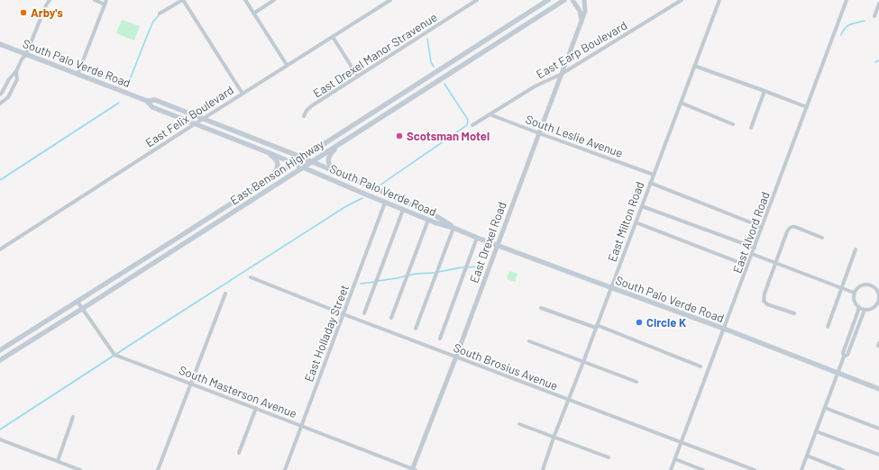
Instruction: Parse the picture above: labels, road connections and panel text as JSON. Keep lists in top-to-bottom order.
{
  "streets": {
    "main road": ["South Palo Verde Road", "East Benson Highway"],
    "street": [
      "East Earp Boulevard",
      "East Drexel Manor Stravenue",
      "East Felix Boulevard",
      "South Leslie Avenue",
      "East Milton Road",
      "East Alvord Road",
      "East Drexel Road",
      "East Holladay Street",
      "South Brosius Avenue",
      "South Masterson Avenue"
    ]
  },
  "crossings": [
    ["East Earp Boulevard", "South Leslie Avenue"],
    ["East Earp Boulevard", "East Drexel Road"],
    ["South Palo Verde Road", "East Felix Boulevard"],
    ["South Palo Verde Road", "East Benson Highway"],
    ["South Palo Verde Road", "East Milton Road"],
    ["South Palo Verde Road", "East Alvord Road"],
    ["South Palo Verde Road", "East Drexel Road"],
    ["South Palo Verde Road", "East Holladay Street"],
    ["South Leslie Avenue", "East Milton Road"],
    ["South Leslie Avenue", "East Drexel Road"],
    ["East Benson Highway", "South Masterson Avenue"],
    ["East Milton Road", "South Brosius Avenue"],
    ["East Alvord Road", "South Brosius Avenue"],
    ["East Drexel Road", "South Brosius Avenue"],
    ["East Drexel Road", "South Masterson Avenue"],
    ["East Holladay Street", "South Brosius Avenue"],
    ["East Holladay Street", "South Masterson Avenue"]
  ],
  "places": ["Arby's", "Scotsman Motel", "Circle K"]
}
